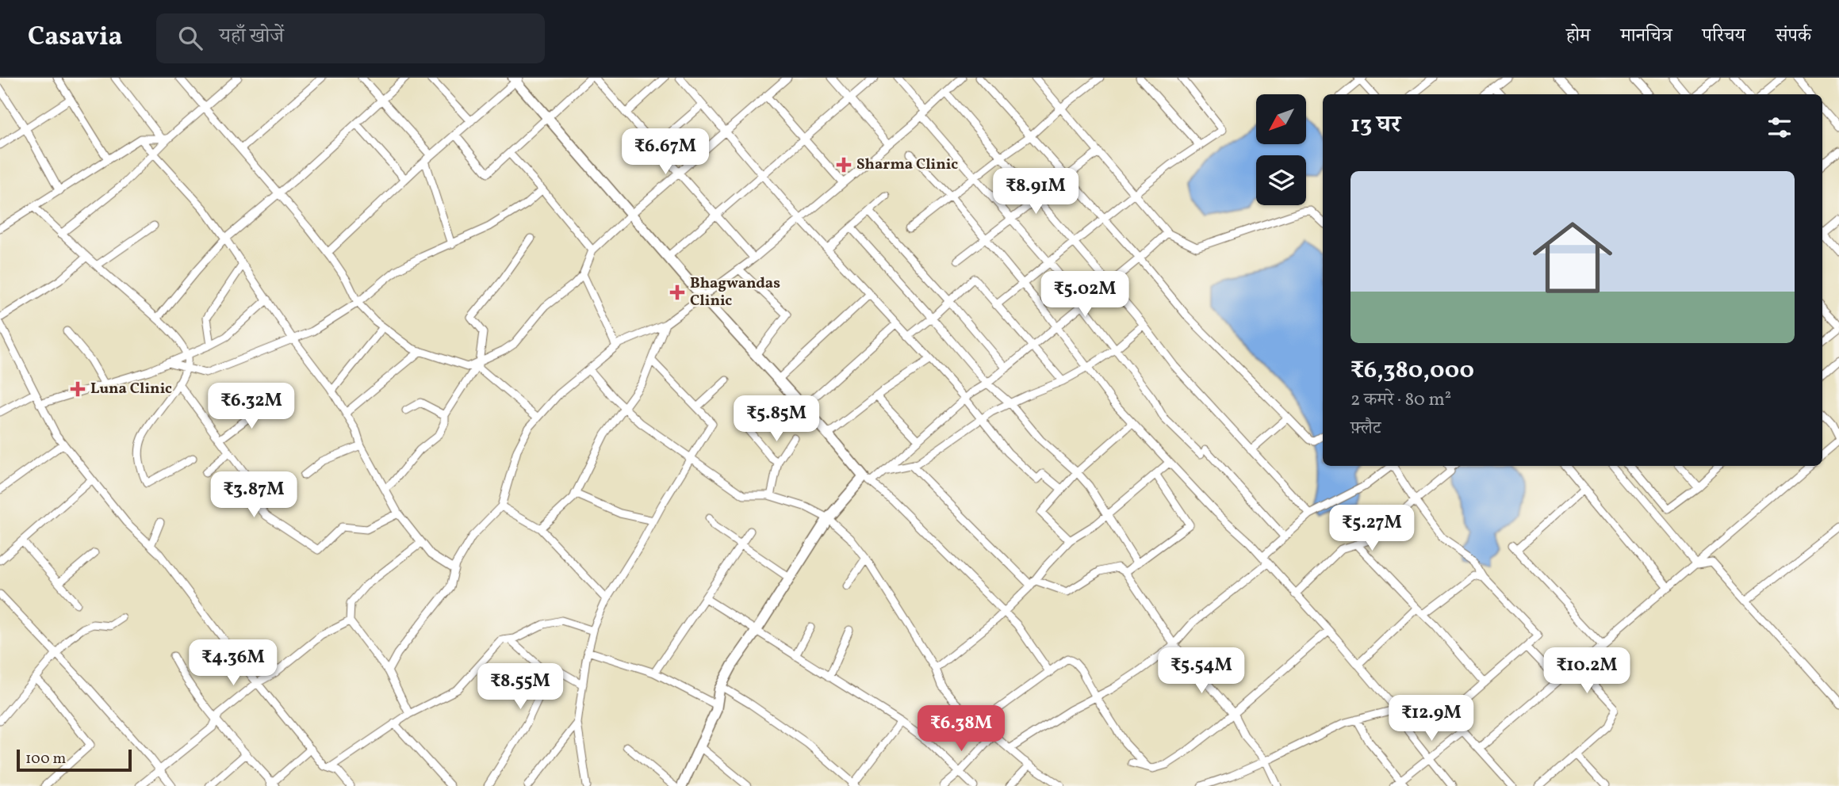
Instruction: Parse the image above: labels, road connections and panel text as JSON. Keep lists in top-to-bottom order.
{
  "places": {
    "health": ["Sharma Clinic", "Bhagwandas Clinic", "Luna Clinic"]
  },
  "scale_bar": "100 m",
  "north": "bottom left",
  "page": {
    "header": "Casavia",
    "search": "यहाँ खोजें",
    "nav": [
      "होम",
      "मानचित्र",
      "परिचय",
      "संपर्क"
    ],
    "heading": "13 घर",
    "price": [
      "₹6.67M",
      "₹8.91M",
      "₹5.02M",
      "₹6.32M",
      "₹5.85M",
      "₹3.87M",
      "₹5.27M",
      "₹4.36M",
      "₹5.54M",
      "₹10.2M",
      "₹8.55M",
      "₹12.9M",
      "₹6.38M"
    ],
    "list": [
      {
        "name": "₹6,380,000",
        "note": "2 कमरे · 80 m² · फ़्लैट"
      }
    ],
    "scale": "100 m"
  }
}
